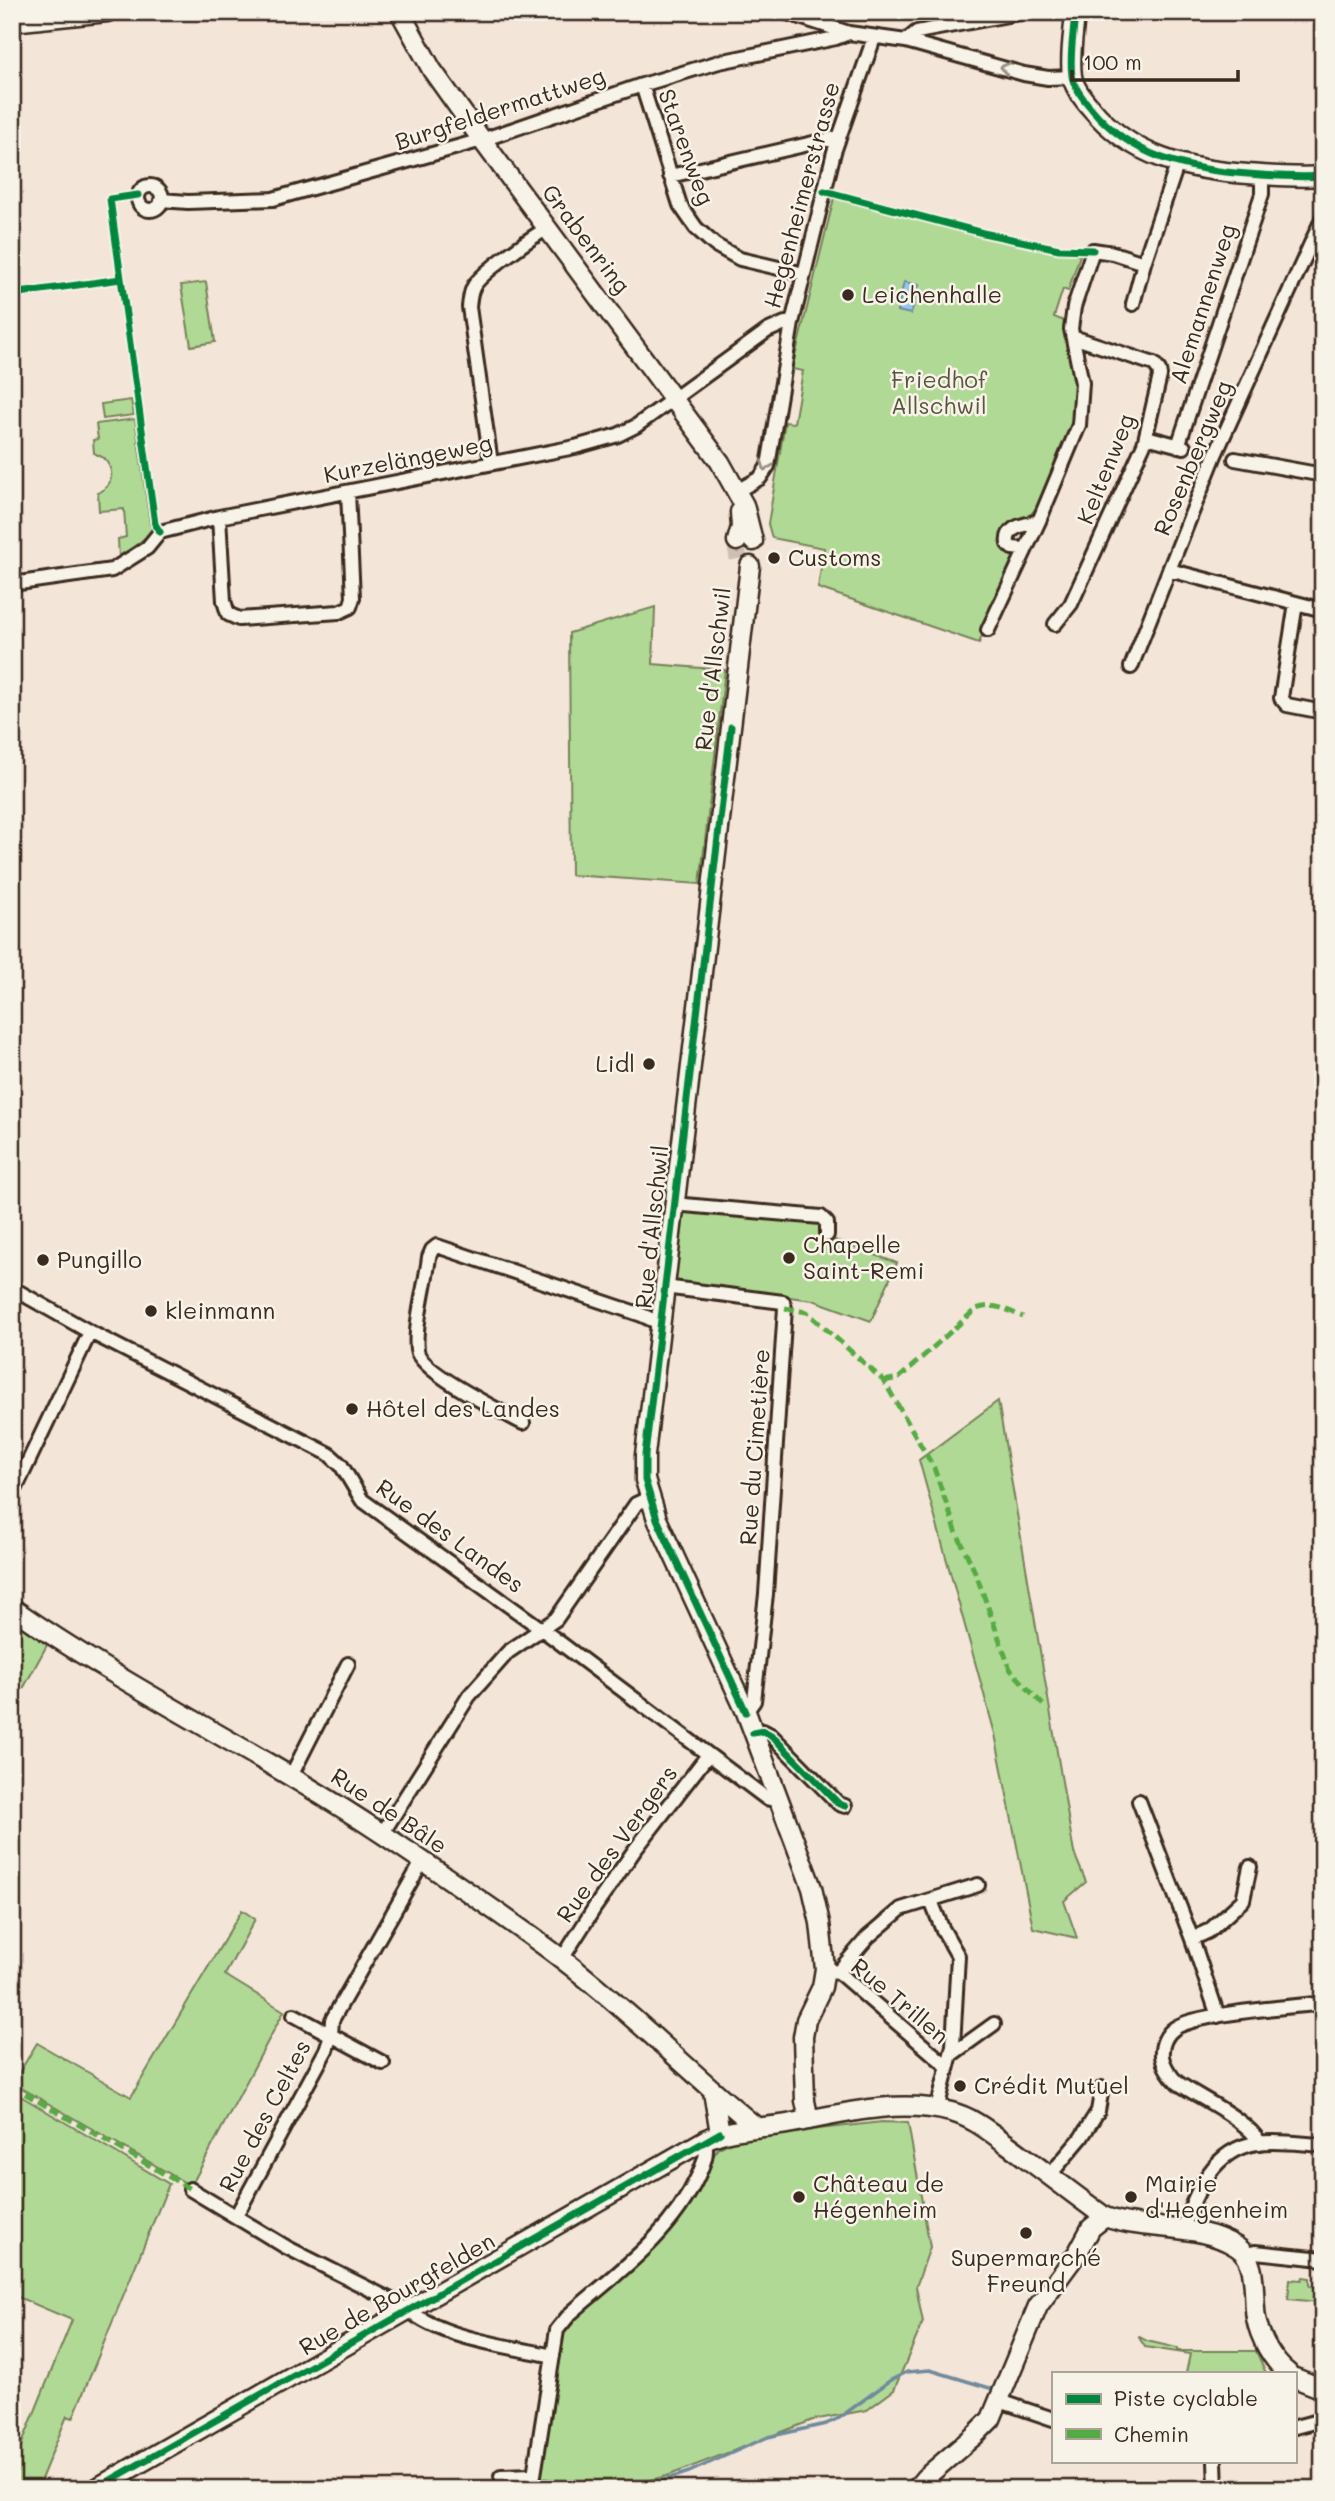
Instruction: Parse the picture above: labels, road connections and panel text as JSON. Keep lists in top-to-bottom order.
{
  "streets": {
    "main road": [
      "Grabenring",
      "Rue d'Allschwil",
      "Rue de Bâle",
      "Rue de Bourgfelden"
    ],
    "street": [
      "Burgfeldermattweg",
      "Starenweg",
      "Hegenheimerstrasse",
      "Alemannenweg",
      "Rosenbergweg",
      "Kurzelängeweg",
      "Keltenweg",
      "Rue du Cimetière",
      "Rue des Landes",
      "Rue des Vergers",
      "Rue Trillen",
      "Rue des Celtes"
    ]
  },
  "crossings": [
    ["Burgfeldermattweg", "Starenweg"],
    ["Burgfeldermattweg", "Grabenring"],
    ["Starenweg", "Hegenheimerstrasse"],
    ["Hegenheimerstrasse", "Grabenring"],
    ["Hegenheimerstrasse", "Kurzelängeweg"],
    ["Grabenring", "Kurzelängeweg"],
    ["Rue d'Allschwil", "Rue du Cimetière"],
    ["Rue d'Allschwil", "Rue des Landes"],
    ["Rue d'Allschwil", "Rue Trillen"],
    ["Rue d'Allschwil", "Rue de Bourgfelden"],
    ["Rue des Landes", "Rue des Vergers"],
    ["Rue de Bâle", "Rue des Vergers"],
    ["Rue de Bâle", "Rue des Celtes"],
    ["Rue de Bâle", "Rue de Bourgfelden"]
  ],
  "one_way": ["Hegenheimerstrasse"],
  "parks": ["Friedhof Allschwil"],
  "places": [
    "Leichenhalle",
    "Customs",
    "Lidl",
    "Chapelle Saint-Remi",
    "Pungillo",
    "kleinmann",
    "Hôtel des Landes",
    "Crédit Mutuel",
    "Château de Hégenheim",
    "Mairie d'Hegenheim",
    "Supermarché Freund"
  ],
  "legend": ["Piste cyclable", "Chemin"],
  "scale_bar": "100 m"
}
